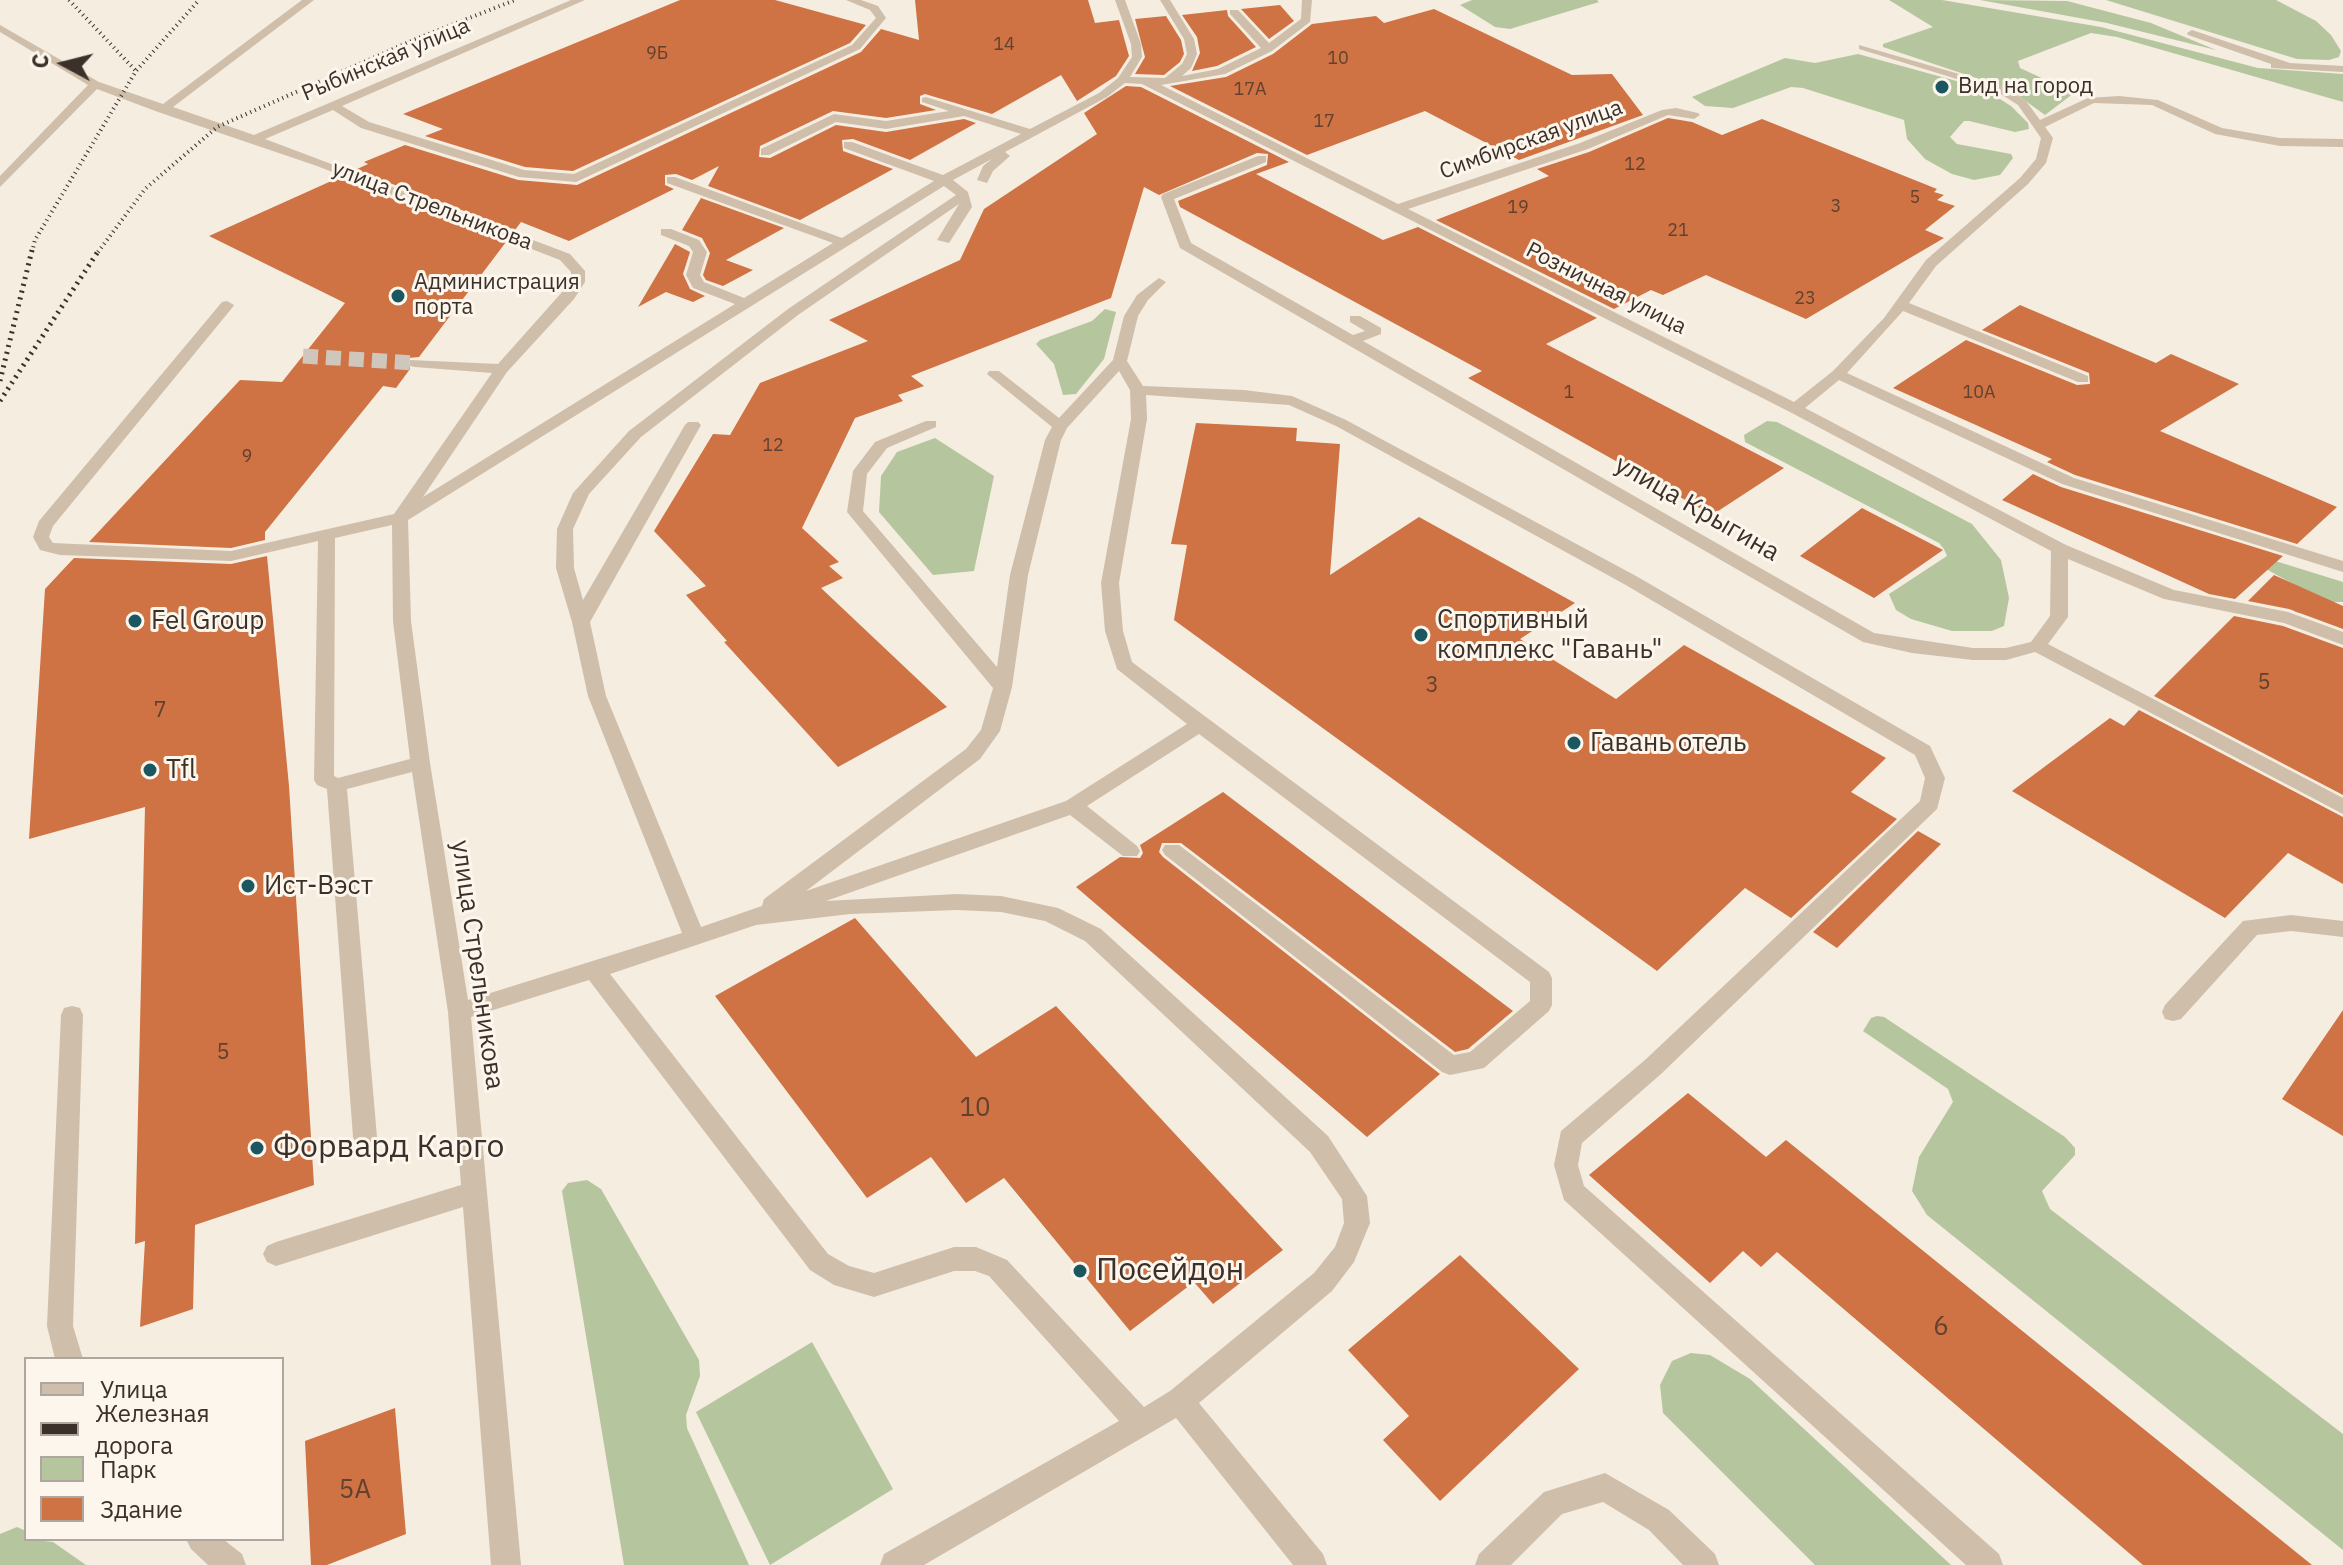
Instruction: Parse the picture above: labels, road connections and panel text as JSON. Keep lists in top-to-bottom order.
{
  "streets": {
    "street": [
      "Рыбинская улица",
      "Симбирская улица",
      "улица Стрельникова",
      "Розничная улица",
      "улица Крыгина"
    ]
  },
  "crossings": [
    ["Рыбинская улица", "улица Стрельникова"],
    ["Симбирская улица", "Розничная улица"]
  ],
  "places": [
    "Вид на город",
    "Администрация порта",
    "Fel Group",
    "Спортивный комплекс \"Гавань\"",
    "Гавань отель",
    "Tfl",
    "Ист-Вэст",
    "Форвард Карго",
    "Посейдон"
  ],
  "house_numbers": [
    "14",
    "9Б",
    "10",
    "17А",
    "17",
    "12",
    "5",
    "3",
    "19",
    "21",
    "23",
    "1",
    "10А",
    "12",
    "9",
    "5",
    "3",
    "7",
    "5",
    "10",
    "6",
    "5А"
  ],
  "legend": [
    "Улица",
    "Железная дорога",
    "Парк",
    "Здание"
  ],
  "north": "left"
}
